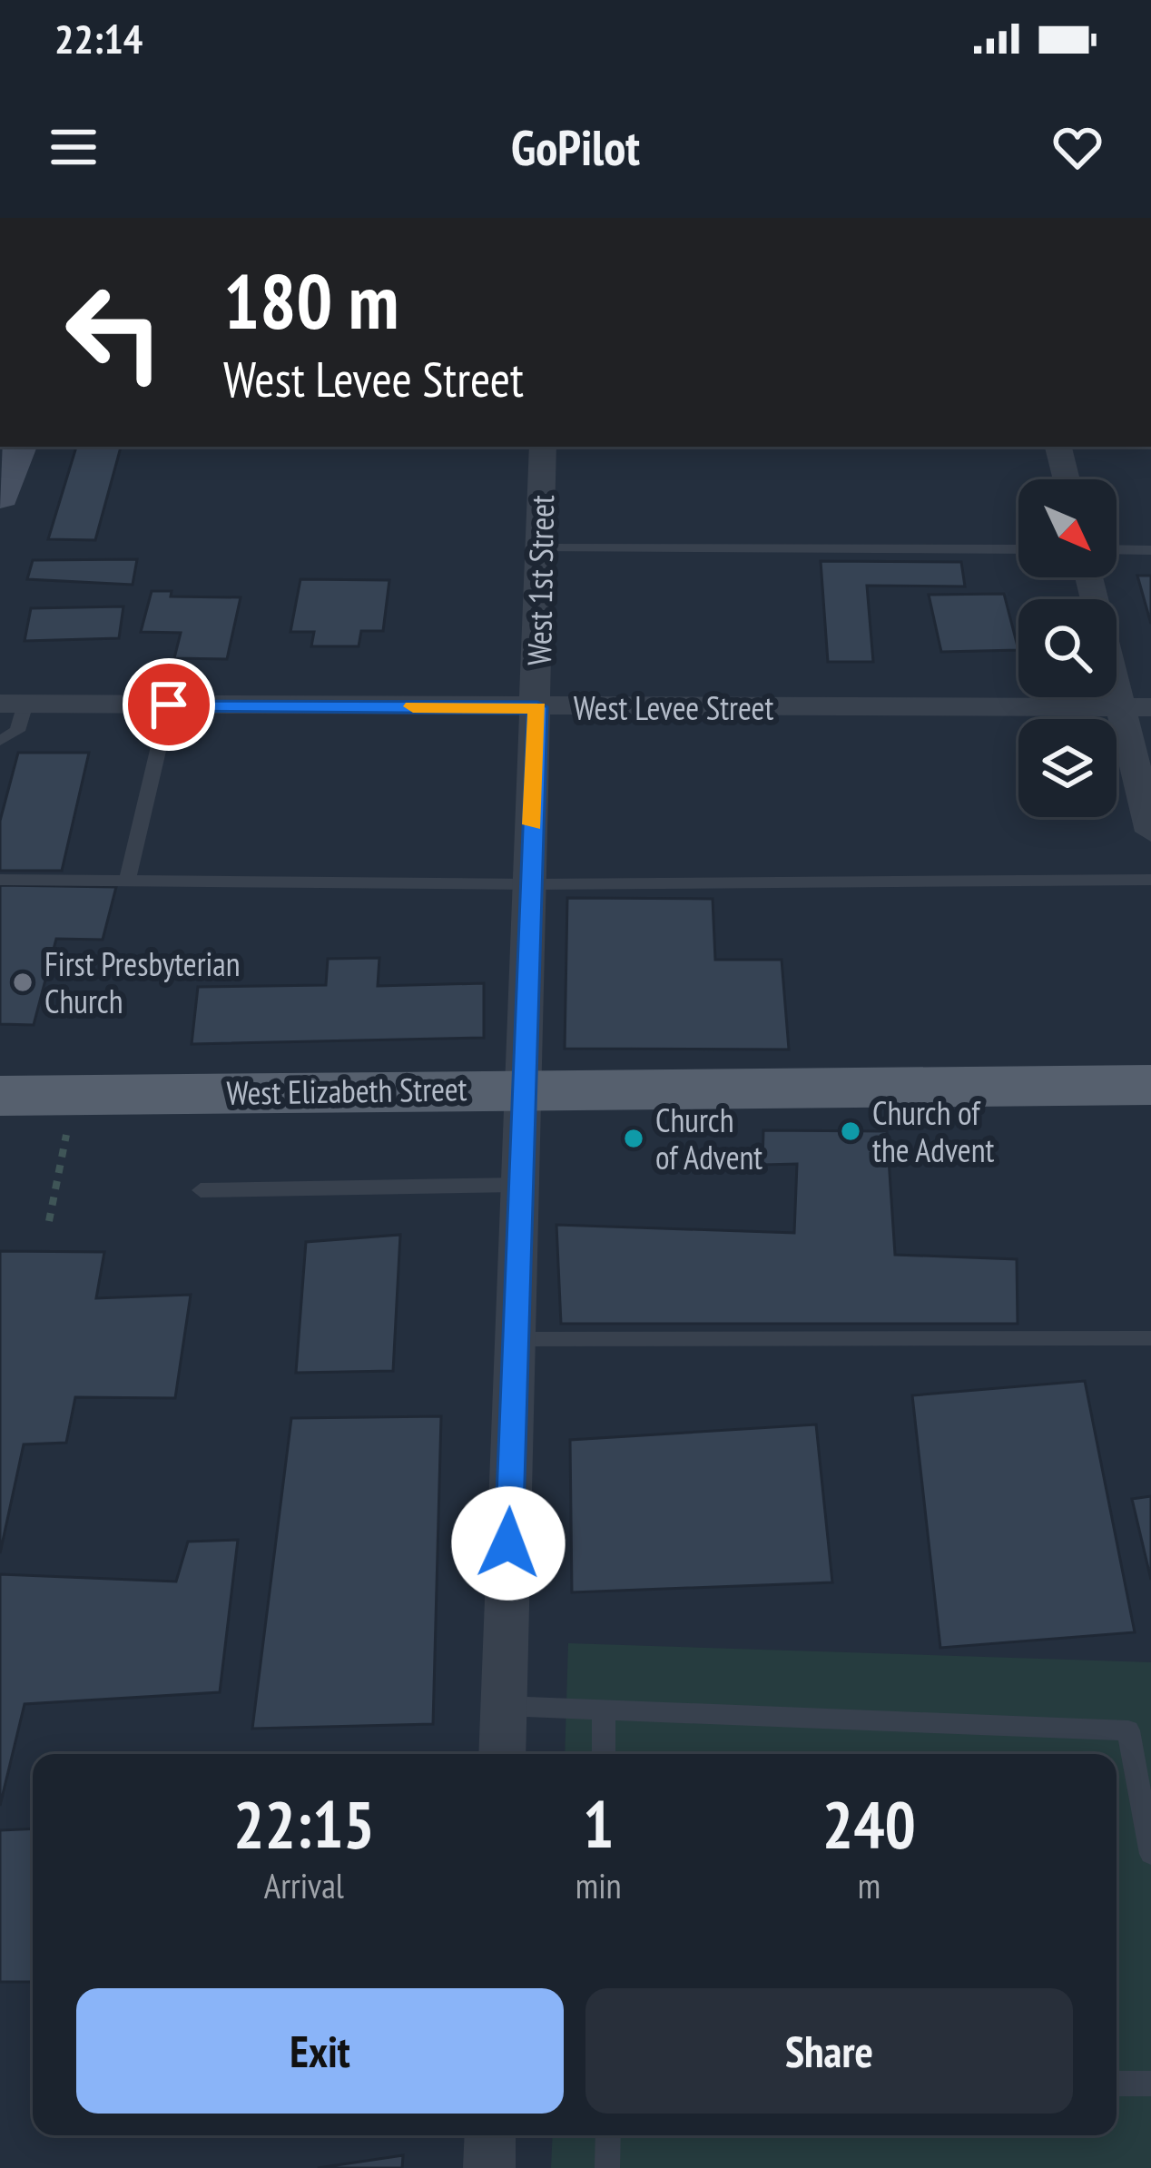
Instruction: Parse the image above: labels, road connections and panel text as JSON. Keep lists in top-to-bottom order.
{
  "streets": {
    "main road": ["West Elizabeth Street"],
    "street": ["West 1st Street", "West Levee Street"]
  },
  "crossings": [
    ["West 1st Street", "West Levee Street"],
    ["West 1st Street", "West Elizabeth Street"]
  ],
  "places": ["First Presbyterian Church", "Church of the Advent", "Church of Advent"],
  "north": "bottom right",
  "page": {
    "status": "22:14",
    "header": "GoPilot",
    "turn": ["180 m", "West Levee Street"],
    "eta": [
      "22:15",
      "Arrival",
      "1",
      "min",
      "240",
      "m"
    ],
    "buttons": ["Exit", "Share"]
  }
}
